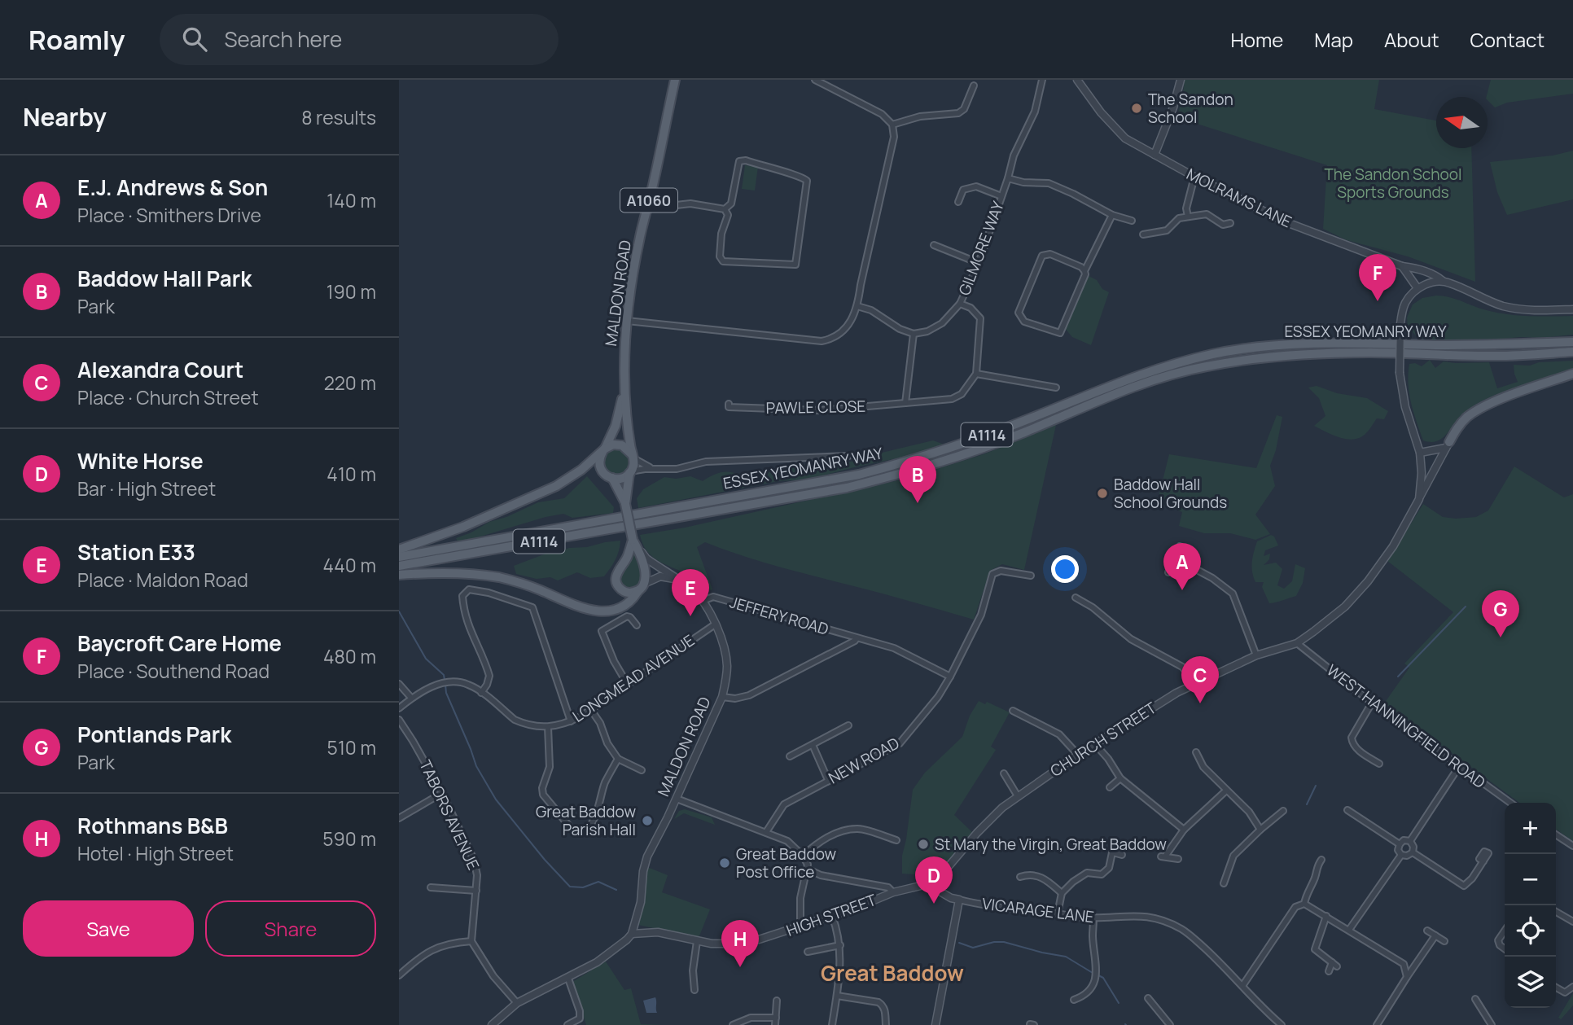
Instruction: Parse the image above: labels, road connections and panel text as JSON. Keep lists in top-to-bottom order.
{
  "streets": {
    "main road": [
      "A1060",
      "MALDON ROAD",
      "ESSEX YEOMANRY WAY",
      "A1114"
    ],
    "street": [
      "MOLRAMS LANE",
      "GILMORE WAY",
      "PAWLE CLOSE",
      "JEFFERY ROAD",
      "LONGMEAD AVENUE",
      "WEST HANNINGFIELD ROAD",
      "CHURCH STREET",
      "NEW ROAD",
      "TABORS AVENUE",
      "VICARAGE LANE",
      "HIGH STREET"
    ]
  },
  "crossings": [
    ["A1060", "MALDON ROAD"],
    ["MALDON ROAD", "JEFFERY ROAD"],
    ["MALDON ROAD", "LONGMEAD AVENUE"],
    ["MALDON ROAD", "HIGH STREET"],
    ["JEFFERY ROAD", "NEW ROAD"],
    ["WEST HANNINGFIELD ROAD", "CHURCH STREET"],
    ["CHURCH STREET", "HIGH STREET"]
  ],
  "districts": ["Great Baddow"],
  "parks": ["The Sandon School Sports Grounds"],
  "places": [
    "The Sandon School",
    "Baddow Hall School Grounds",
    "Great Baddow Parish Hall",
    "St Mary the Virgin, Great Baddow",
    "Great Baddow Post Office"
  ],
  "north": "left",
  "page": {
    "header": "Roamly",
    "search": "Search here",
    "nav": [
      "Home",
      "Map",
      "About",
      "Contact"
    ],
    "heading": ["Nearby", "8 results"],
    "list": [
      {
        "mark": "A",
        "name": "E.J. Andrews & Son",
        "note": "Place · Smithers Drive",
        "value": "140 m"
      },
      {
        "mark": "B",
        "name": "Baddow Hall Park",
        "note": "Park",
        "value": "190 m"
      },
      {
        "mark": "C",
        "name": "Alexandra Court",
        "note": "Place · Church Street",
        "value": "220 m"
      },
      {
        "mark": "D",
        "name": "White Horse",
        "note": "Bar · High Street",
        "value": "410 m"
      },
      {
        "mark": "E",
        "name": "Station E33",
        "note": "Place · Maldon Road",
        "value": "440 m"
      },
      {
        "mark": "F",
        "name": "Baycroft Care Home",
        "note": "Place · Southend Road",
        "value": "480 m"
      },
      {
        "mark": "G",
        "name": "Pontlands Park",
        "note": "Park",
        "value": "510 m"
      },
      {
        "mark": "H",
        "name": "Rothmans B&B",
        "note": "Hotel · High Street",
        "value": "590 m"
      }
    ],
    "pins": [
      "F",
      "B",
      "A",
      "E",
      "G",
      "C",
      "D",
      "H"
    ],
    "map_buttons": ["+", "−"],
    "buttons": ["Save", "Share"]
  }
}
